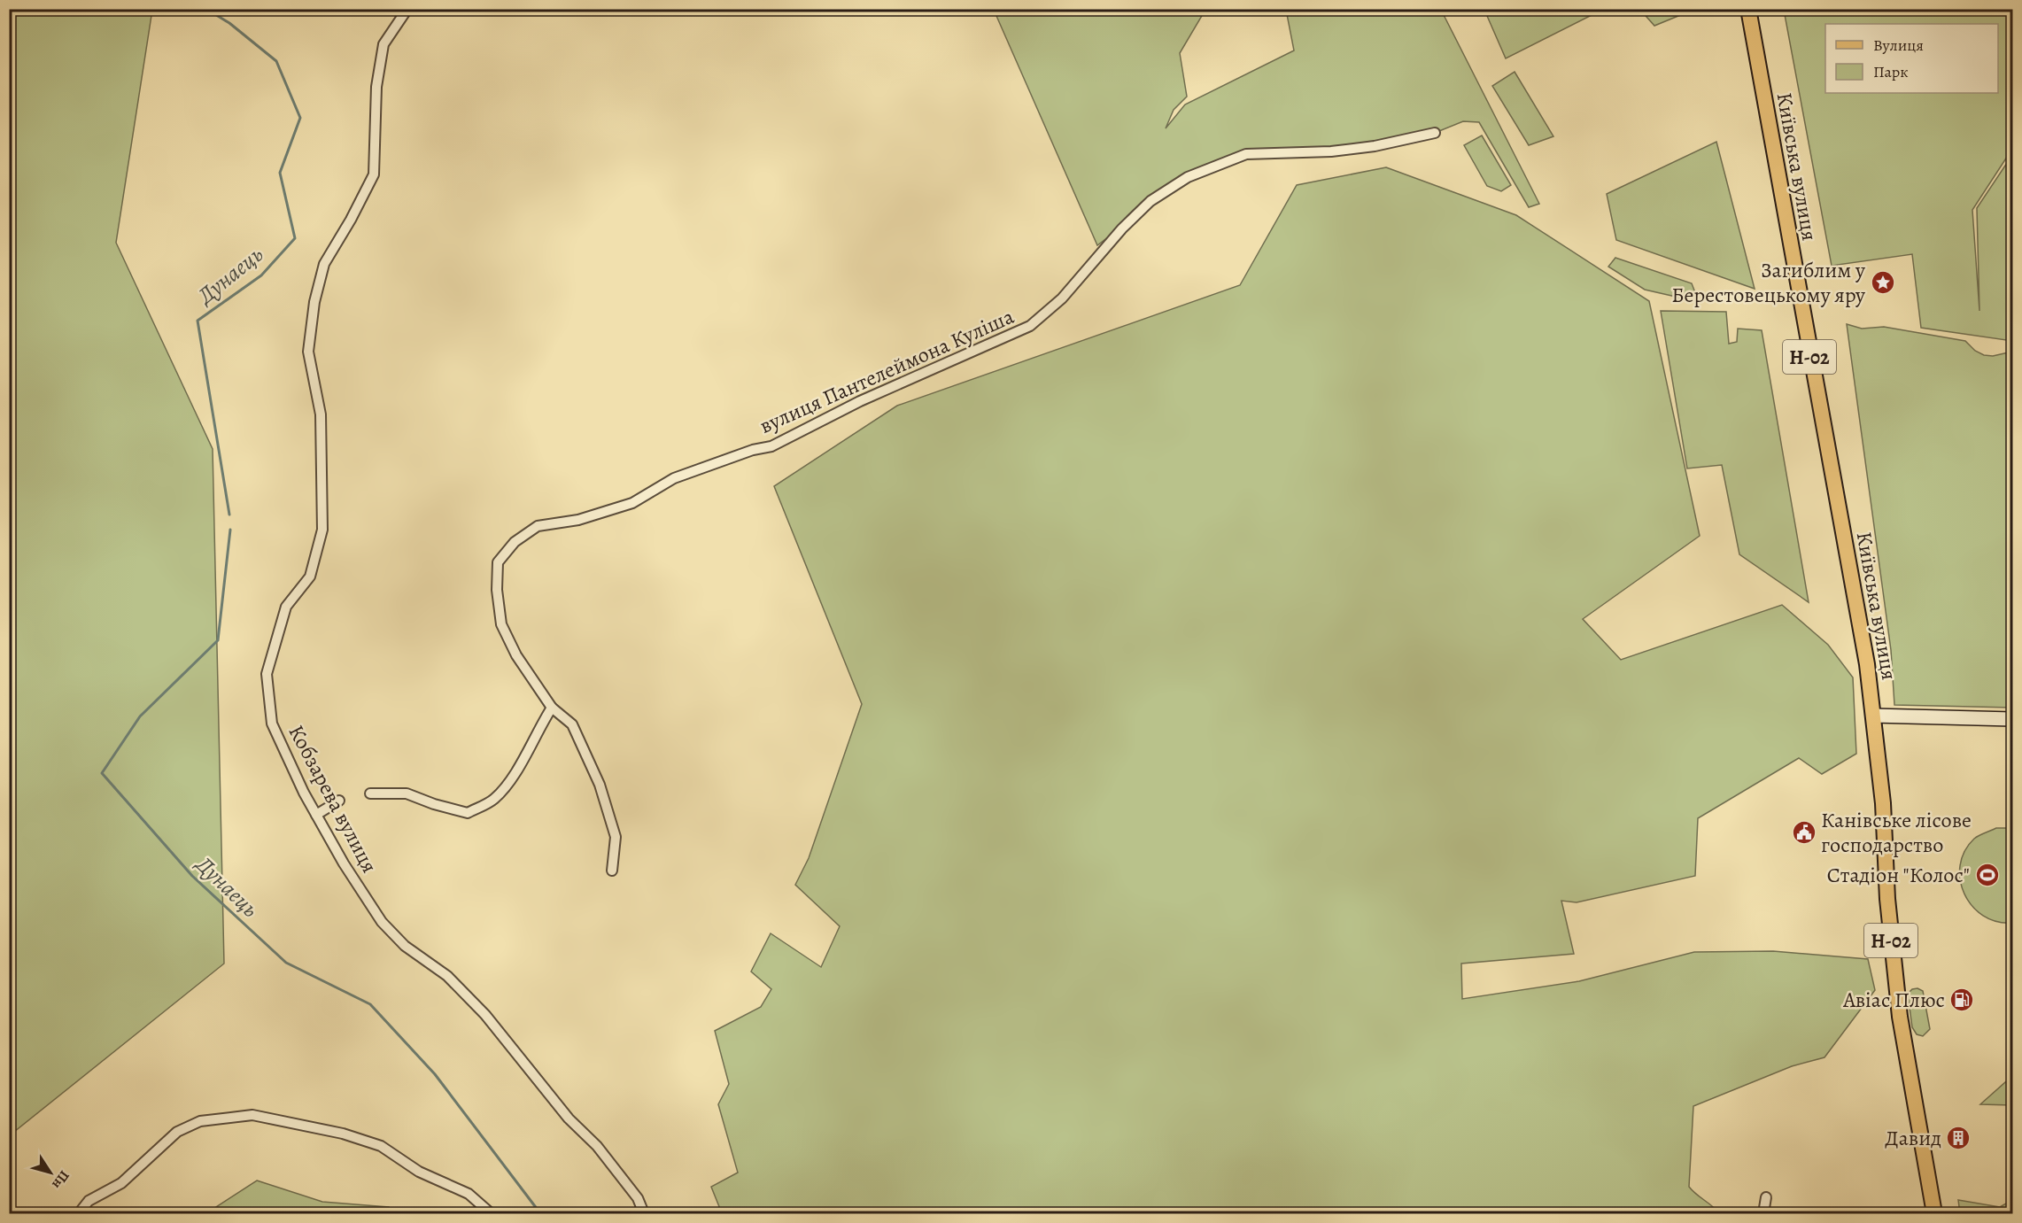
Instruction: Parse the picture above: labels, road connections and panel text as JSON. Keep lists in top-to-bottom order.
{
  "streets": {
    "main road": ["Київська вулиця", "Н-02"],
    "street": ["вулиця Пантелеймона Куліша", "Кобзарева вулиця"]
  },
  "water": ["Дунаець"],
  "places": {
    "place": ["Загиблим у Берестовецькому яру"],
    "public building": ["Канівське лісове господарство"],
    "sports": ["Стадіон \"Колос\""],
    "fuel station": ["Авіас Плюс"],
    "building": ["Давид"]
  },
  "legend": ["Вулиця", "Парк"],
  "north": "bottom right"
}
